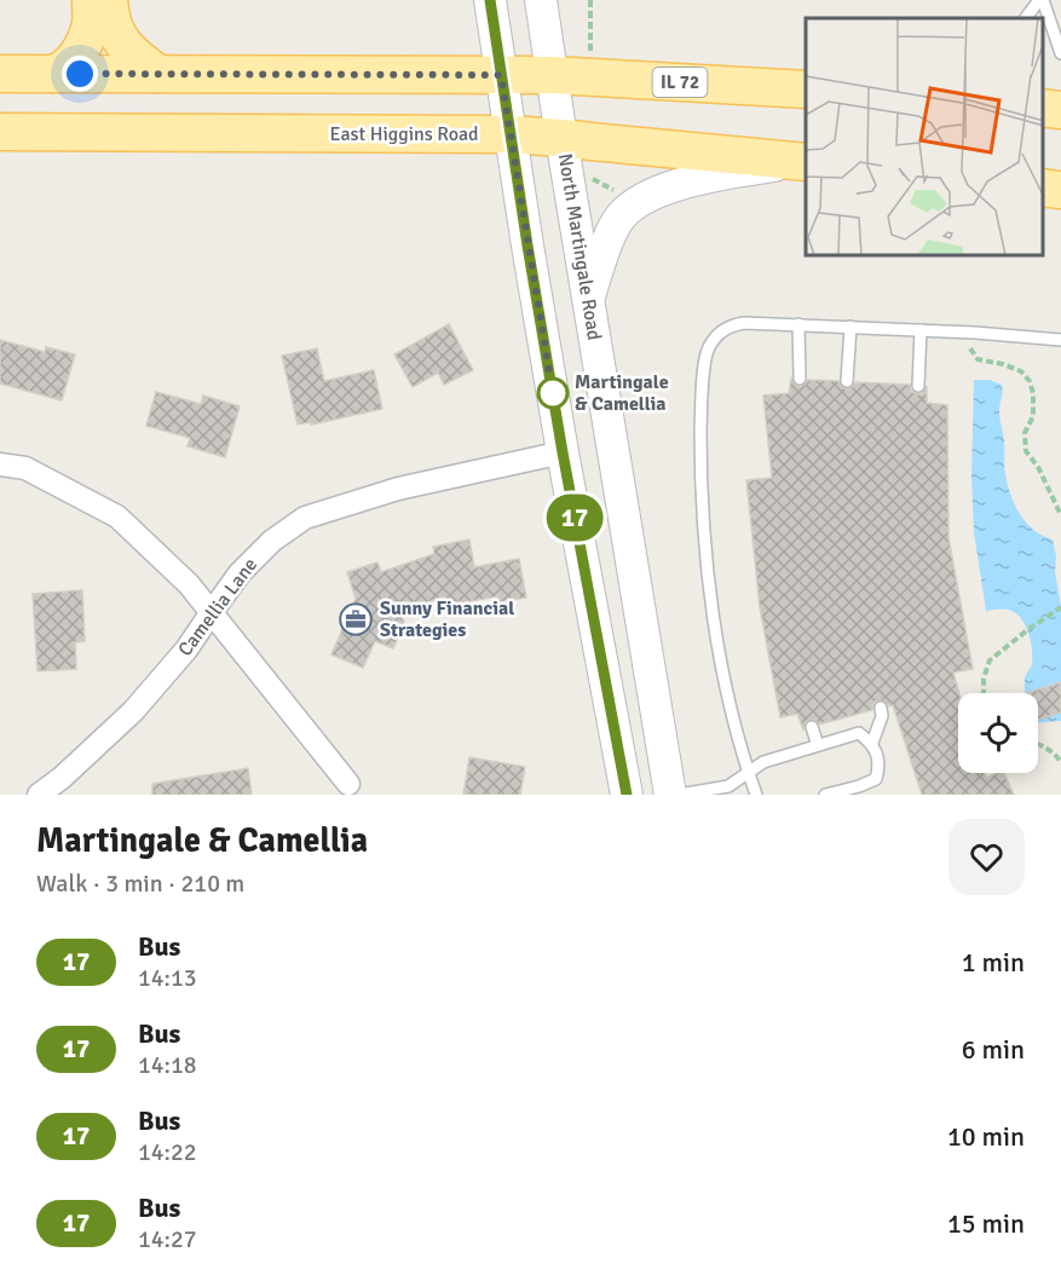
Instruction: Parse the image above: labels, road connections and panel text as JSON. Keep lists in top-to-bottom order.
{
  "streets": {
    "main road": ["IL 72", "East Higgins Road"],
    "street": ["North Martingale Road", "Camellia Lane"]
  },
  "crossings": [
    ["IL 72", "North Martingale Road"],
    ["East Higgins Road", "North Martingale Road"]
  ],
  "places": {
    "other": ["Martingale & Camellia"],
    "office": ["Sunny Financial Strategies"]
  },
  "lines": ["bus line 17"],
  "page": {
    "on_map": "17",
    "heading": ["Martingale & Camellia", "Walk · 3 min · 210 m"],
    "list": [
      {
        "mark": "17",
        "name": "Bus",
        "note": "14:13",
        "value": "1 min"
      },
      {
        "mark": "17",
        "name": "Bus",
        "note": "14:18",
        "value": "6 min"
      },
      {
        "mark": "17",
        "name": "Bus",
        "note": "14:22",
        "value": "10 min"
      },
      {
        "mark": "17",
        "name": "Bus",
        "note": "14:27",
        "value": "15 min"
      }
    ]
  }
}
